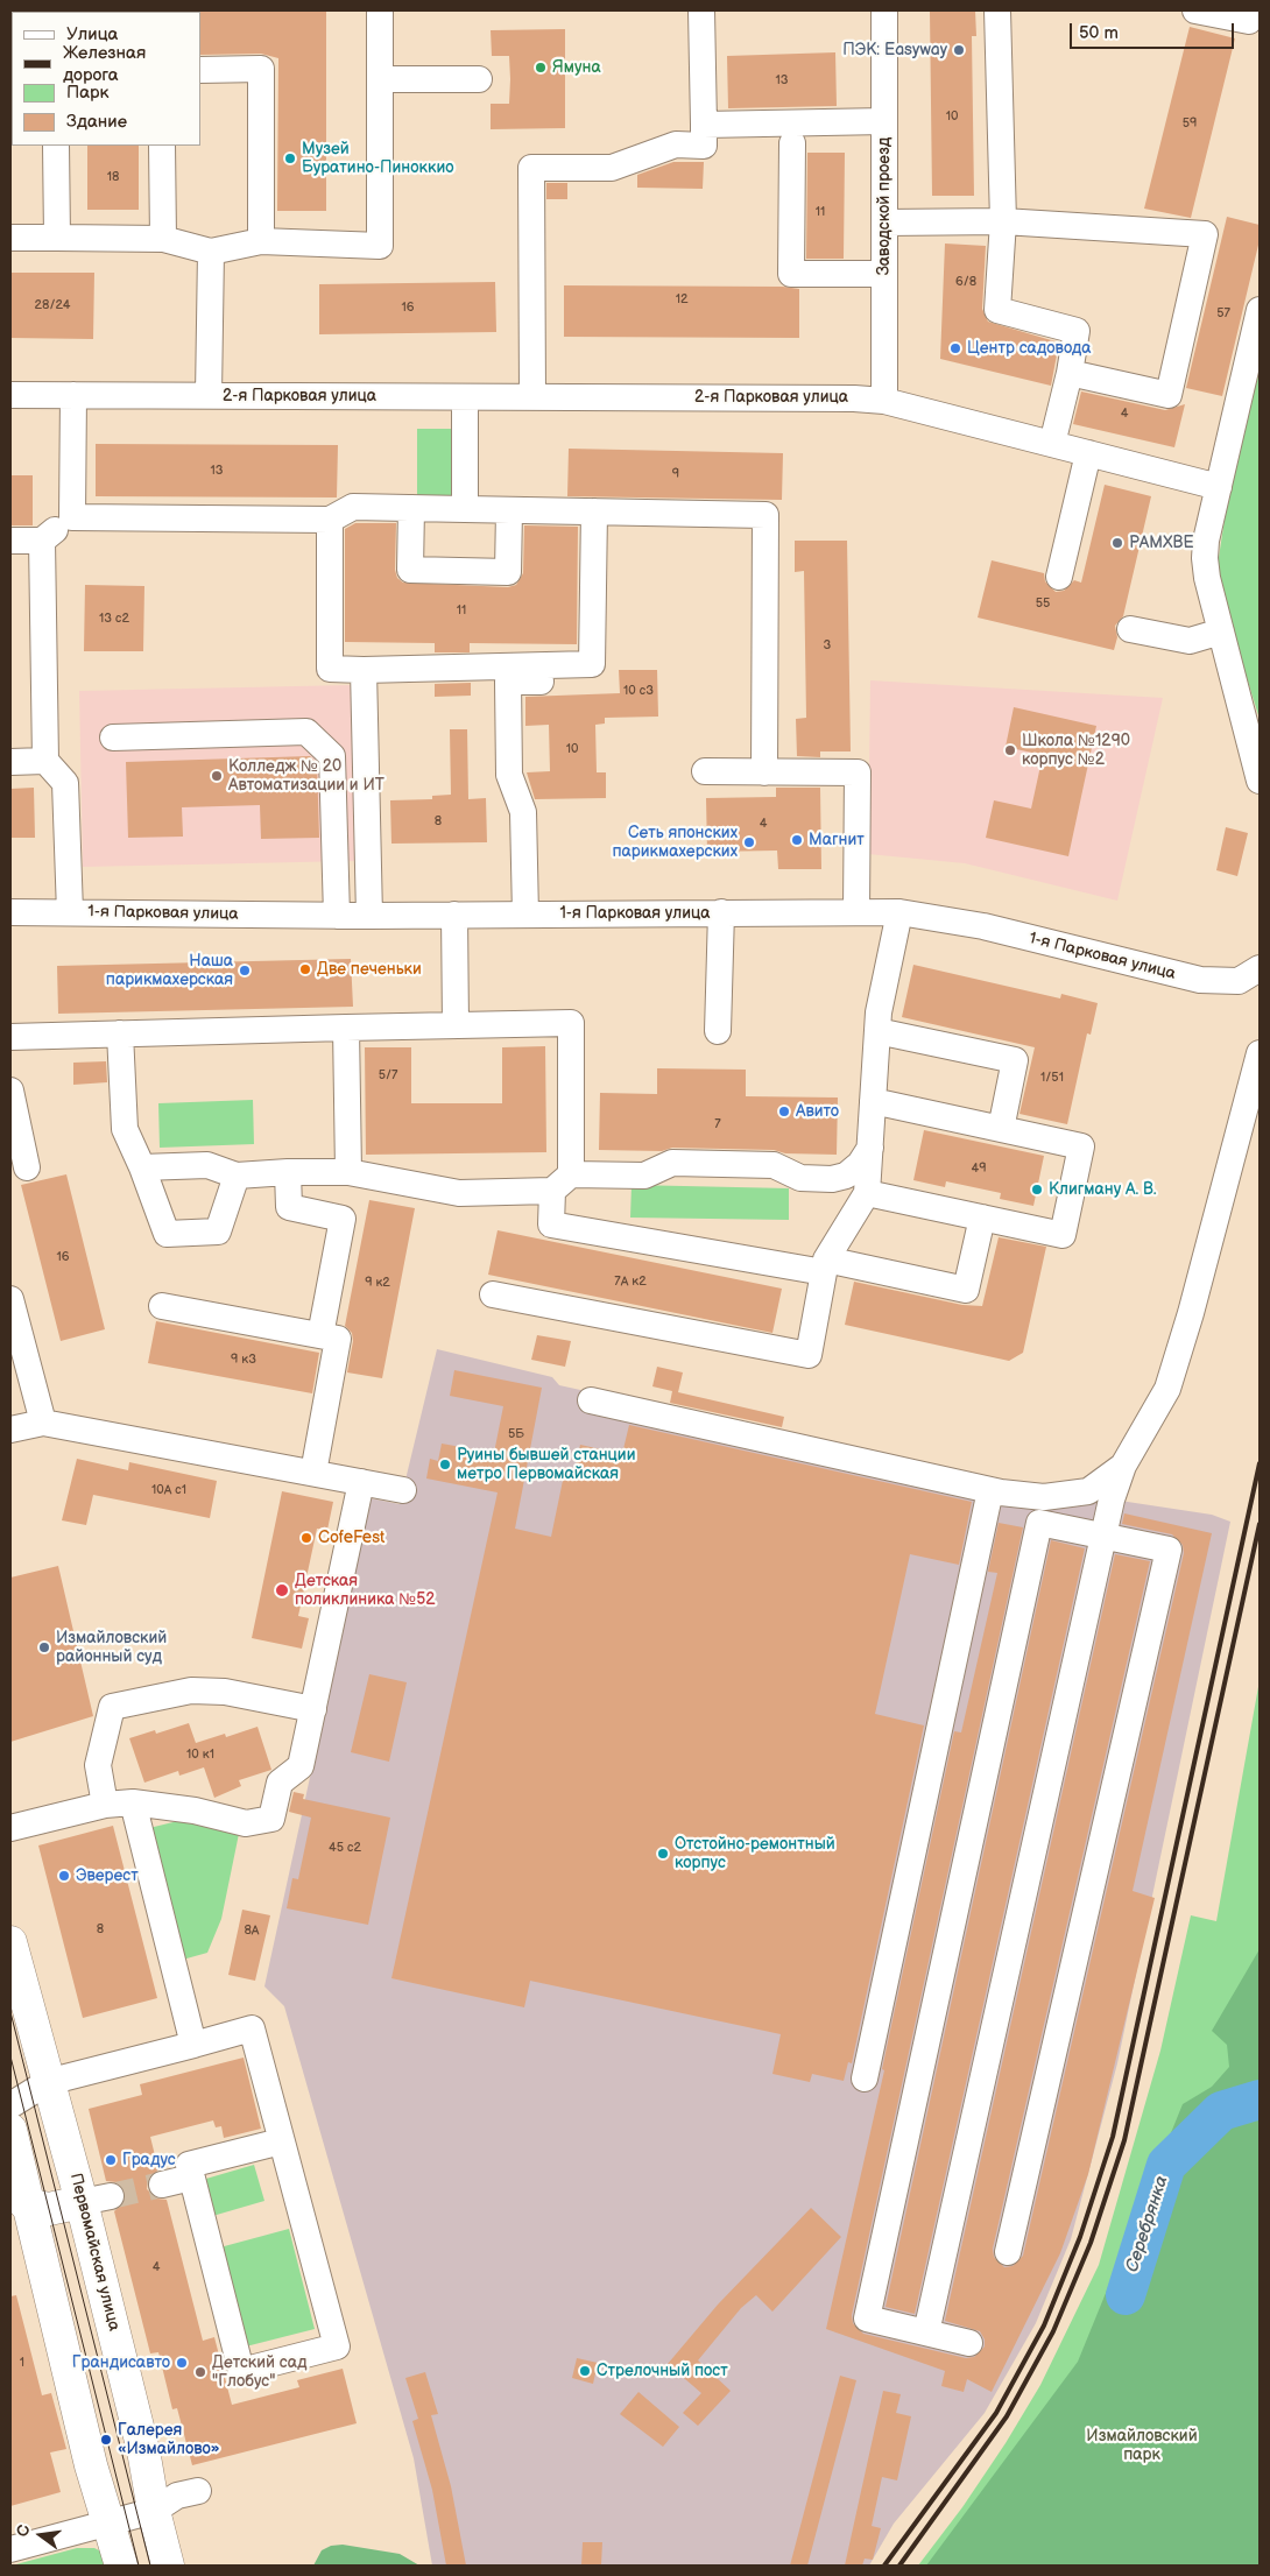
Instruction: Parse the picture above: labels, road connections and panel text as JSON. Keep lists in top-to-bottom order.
{
  "streets": {
    "main road": ["Первомайская улица"],
    "street": ["Заводской проезд", "2-я Парковая улица", "1-я Парковая улица"]
  },
  "crossings": [
    ["Заводской проезд", "2-я Парковая улица"]
  ],
  "water": ["Серебрянка"],
  "parks": ["Измайловский парк"],
  "places": [
    "ПЭК: Easyway",
    "Ямуна",
    "Музей Буратино-Пиноккио",
    "Центр садовода",
    "РАМХВЕ",
    "Школа №1290 корпус №2",
    "Колледж № 20 Автоматизации и ИТ",
    "Магнит",
    "Сеть японских парикмахерских",
    "Две печеньки",
    "Наша парикмахерская",
    "Авито",
    "Клигману А. В.",
    "Руины бывшей станции метро Первомайская",
    "CofeFest",
    "Детская поликлиника №52",
    "Измайловский районный суд",
    "Отстойно-ремонтный корпус",
    "Эверест",
    "Градус",
    "Грандисавто",
    "Стрелочный пост",
    "Детский сад \"Глобус\"",
    "Галерея «Измайлово»"
  ],
  "house_numbers": [
    "13",
    "10",
    "59",
    "18",
    "11",
    "6/8",
    "12",
    "28/24",
    "16",
    "57",
    "4",
    "13",
    "9",
    "55",
    "11",
    "13 с2",
    "3",
    "10 с3",
    "10",
    "8",
    "4",
    "5/7",
    "1/51",
    "7",
    "49",
    "16",
    "7А к2",
    "9 к2",
    "9 к3",
    "5Б",
    "10А с1",
    "10 к1",
    "45 с2",
    "8",
    "8А",
    "4",
    "1"
  ],
  "legend": [
    "Улица",
    "Железная дорога",
    "Парк",
    "Здание"
  ],
  "scale_bar": "50 m",
  "north": "left"
}
